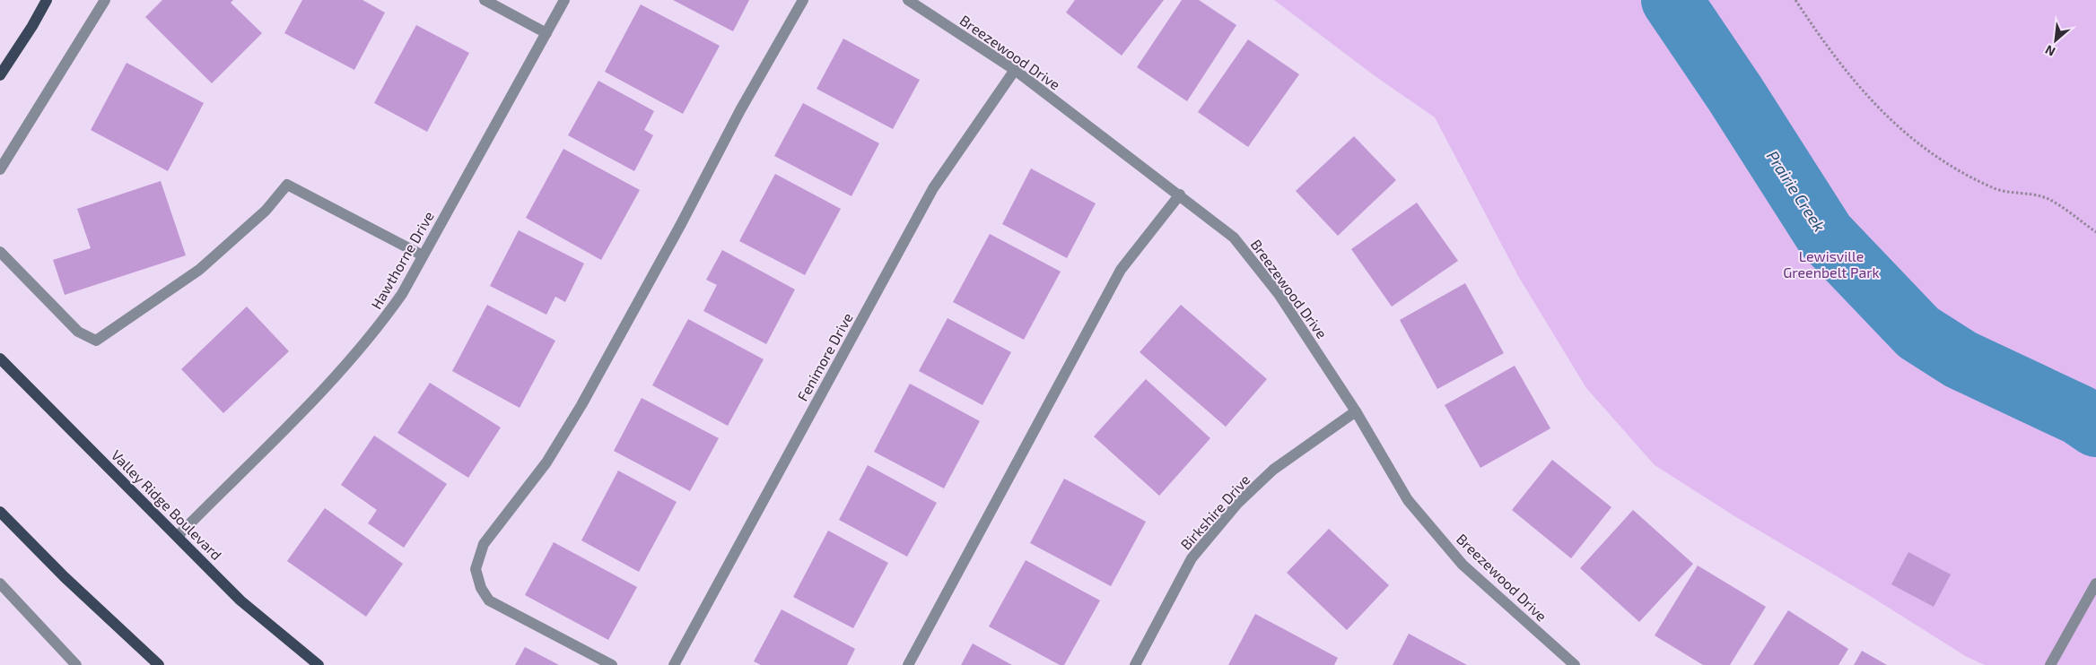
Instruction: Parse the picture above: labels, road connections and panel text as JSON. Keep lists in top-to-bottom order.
{
  "streets": {
    "main road": ["Valley Ridge Boulevard"],
    "street": [
      "Breezewood Drive",
      "Hawthorne Drive",
      "Fenimore Drive",
      "Birkshire Drive"
    ]
  },
  "crossings": [
    ["Breezewood Drive", "Fenimore Drive"],
    ["Breezewood Drive", "Birkshire Drive"],
    ["Hawthorne Drive", "Valley Ridge Boulevard"]
  ],
  "water": ["Prairie Creek"],
  "parks": ["Lewisville Greenbelt Park"],
  "north": "bottom left"
}
